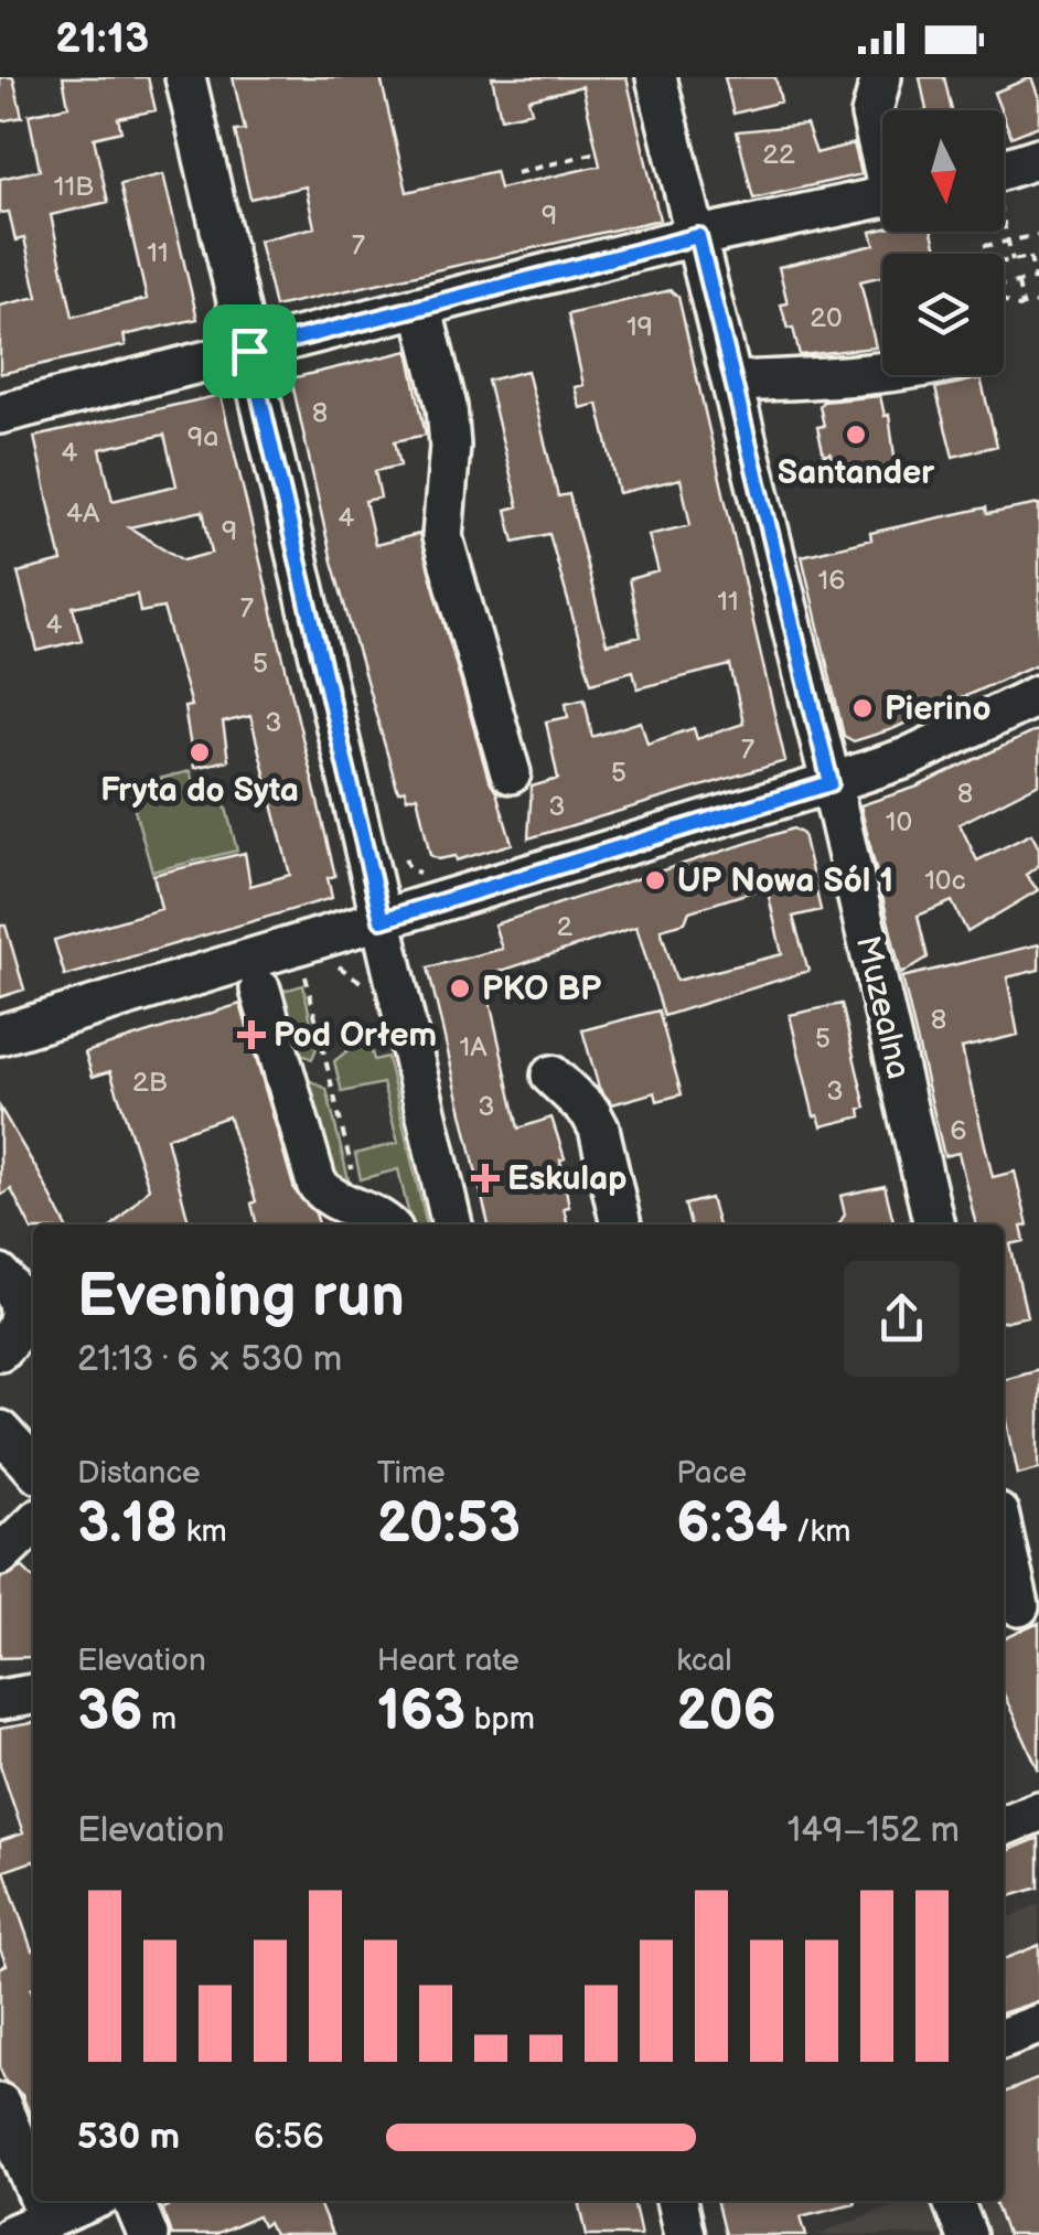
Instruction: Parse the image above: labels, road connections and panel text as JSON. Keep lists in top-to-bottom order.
{
  "streets": {
    "street": ["Muzealna"]
  },
  "places": {
    "other": [
      "Santander",
      "Pierino",
      "Fryta do Syta",
      "UP Nowa Sól 1",
      "PKO BP"
    ],
    "health": ["Pod Orłem", "Eskulap"]
  },
  "house_numbers": [
    "22",
    "11B",
    "9",
    "7",
    "11",
    "20",
    "19",
    "8",
    "9a",
    "4",
    "4A",
    "4",
    "9",
    "16",
    "11",
    "7",
    "4",
    "5",
    "3",
    "7",
    "5",
    "8",
    "3",
    "10",
    "10c",
    "2",
    "8",
    "5",
    "1A",
    "2B",
    "3",
    "3",
    "6"
  ],
  "north": "bottom",
  "page": {
    "status": "21:13",
    "heading": ["Evening run", "21:13 · 6 × 530 m"],
    "stats": [
      ["Distance", "3.18 km"],
      ["Time", "20:53"],
      ["Pace", "6:34 /km"],
      ["Elevation", "36 m"],
      ["Heart rate", "163 bpm"],
      ["kcal", "206"]
    ],
    "chart": ["Elevation", "149–152 m"],
    "list": [
      {
        "name": "530 m",
        "note": "6:56"
      }
    ]
  }
}
